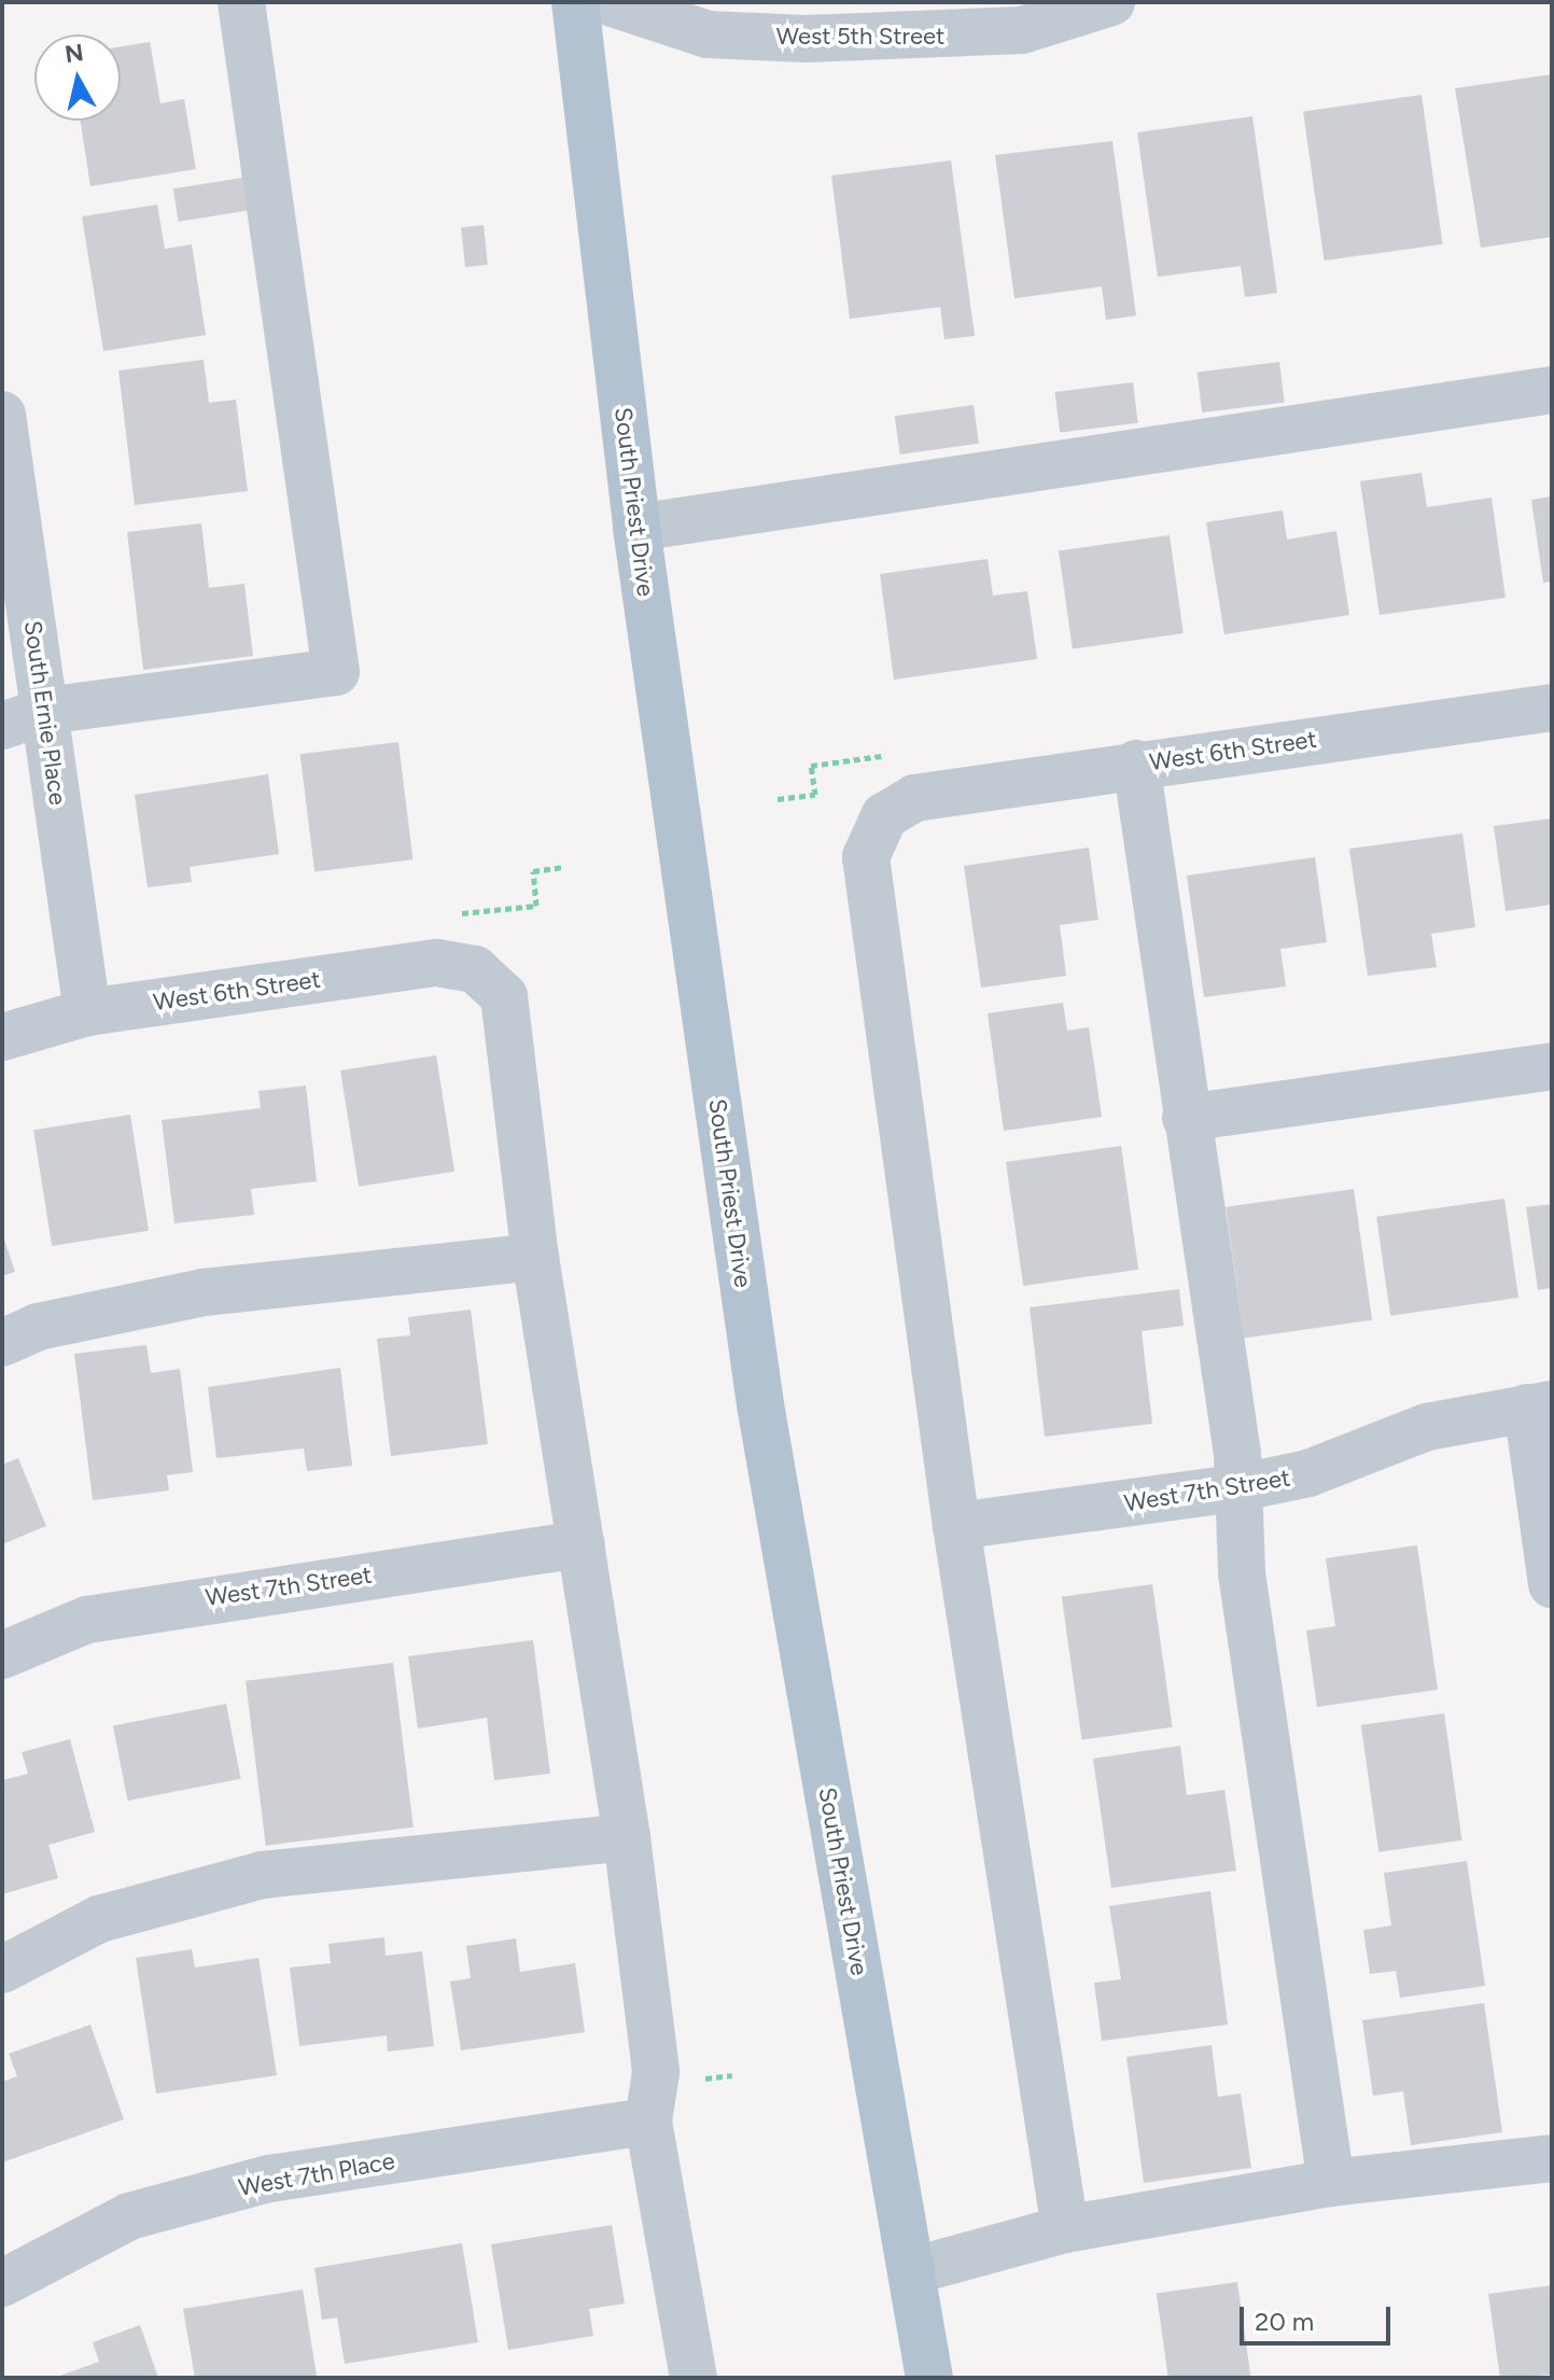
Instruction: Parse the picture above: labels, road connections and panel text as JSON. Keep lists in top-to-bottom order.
{
  "streets": {
    "main road": ["South Priest Drive"],
    "street": [
      "West 5th Street",
      "South Ernie Place",
      "West 6th Street",
      "West 7th Street",
      "West 7th Place"
    ]
  },
  "crossings": [
    ["South Ernie Place", "West 6th Street"],
    ["West 6th Street", "West 7th Street"]
  ],
  "scale_bar": "20 m",
  "north": "top"
}
